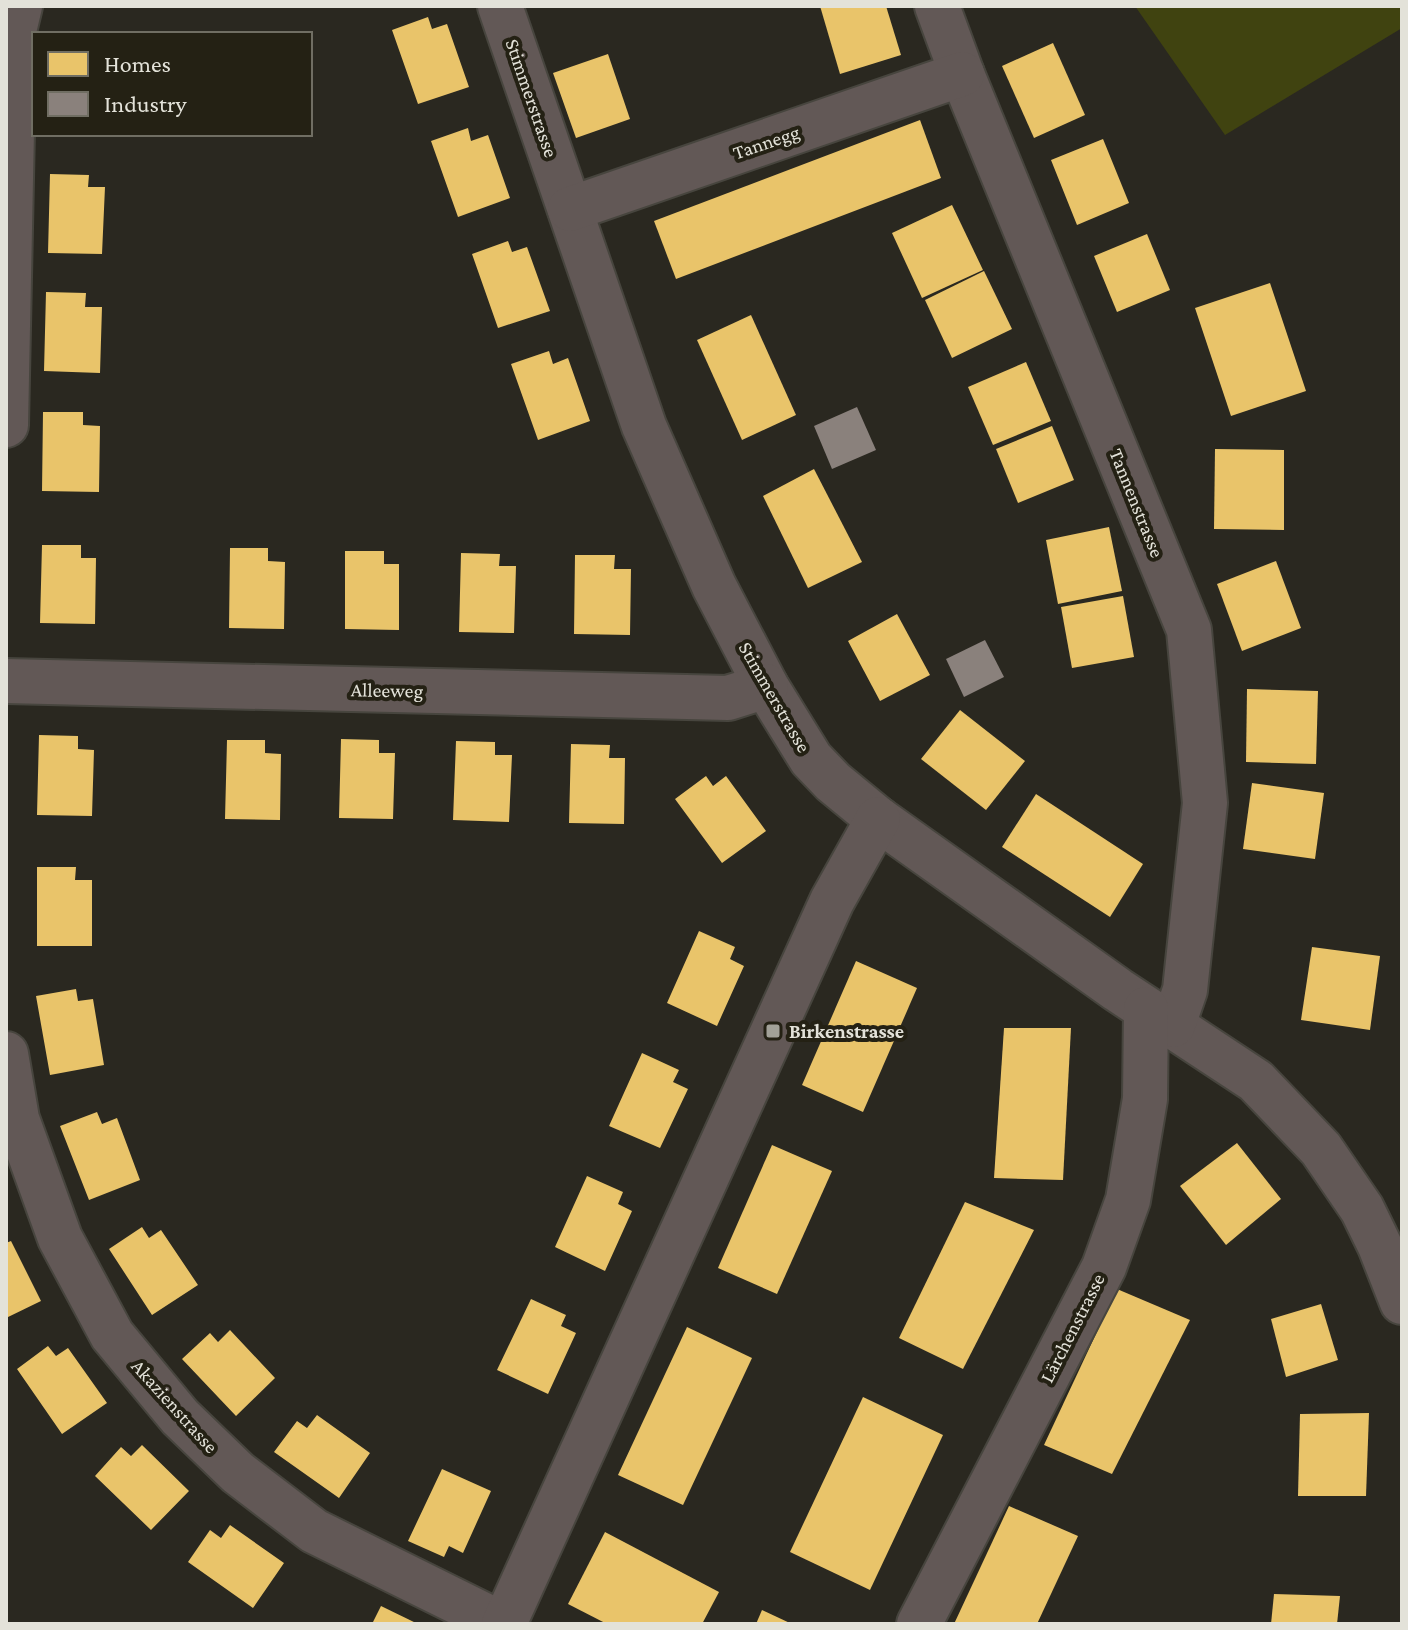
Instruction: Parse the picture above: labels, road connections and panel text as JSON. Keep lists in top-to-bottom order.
{
  "streets": {
    "street": [
      "Stimmerstrasse",
      "Tannegg",
      "Tannenstrasse",
      "Alleeweg",
      "Lärchenstrasse",
      "Akazienstrasse"
    ]
  },
  "crossings": [
    ["Stimmerstrasse", "Tannegg"],
    ["Stimmerstrasse", "Tannenstrasse"],
    ["Stimmerstrasse", "Alleeweg"],
    ["Stimmerstrasse", "Lärchenstrasse"],
    ["Tannegg", "Tannenstrasse"],
    ["Tannenstrasse", "Lärchenstrasse"]
  ],
  "places": {
    "transit": ["Birkenstrasse"]
  },
  "legend": ["Homes", "Industry"]
}
